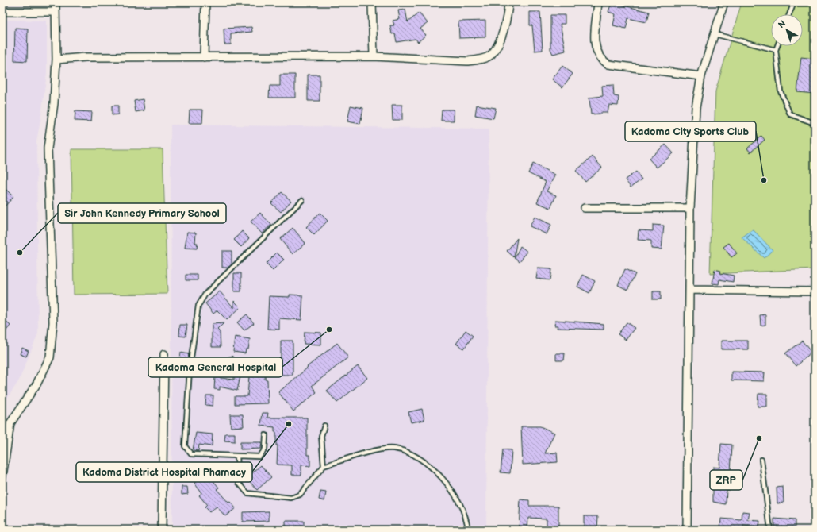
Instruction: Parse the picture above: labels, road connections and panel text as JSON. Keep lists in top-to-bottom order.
{
  "places": [
    "Kadoma City Sports Club",
    "Sir John Kennedy Primary School",
    "Kadoma General Hospital",
    "Kadoma District Hospital Phamacy",
    "ZRP"
  ],
  "north": "top left"
}
